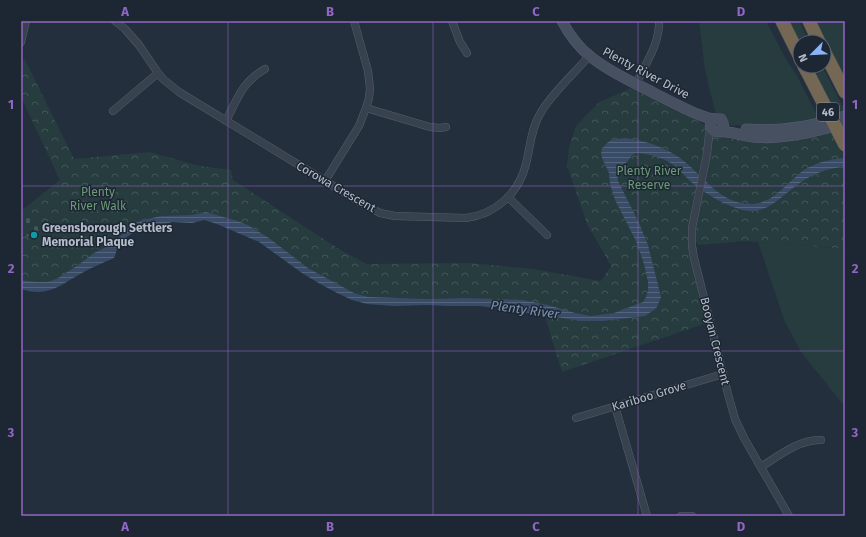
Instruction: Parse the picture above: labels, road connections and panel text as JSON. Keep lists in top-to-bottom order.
{
  "streets": {
    "highway": ["46"],
    "street": [
      "Plenty River Drive",
      "Corowa Crescent",
      "Booyan Crescent",
      "Kariboo Grove"
    ]
  },
  "crossings": [
    ["Plenty River Drive", "Corowa Crescent"],
    ["Plenty River Drive", "Booyan Crescent"],
    ["Booyan Crescent", "Kariboo Grove"]
  ],
  "water": ["Plenty River"],
  "parks": ["Plenty River Reserve", "Plenty River Walk"],
  "places": ["Greensborough Settlers Memorial Plaque"],
  "north": "bottom left",
  "grid": {
    "columns": [
      "A",
      "B",
      "C",
      "D"
    ],
    "rows": ["1", "2", "3"]
  }
}
